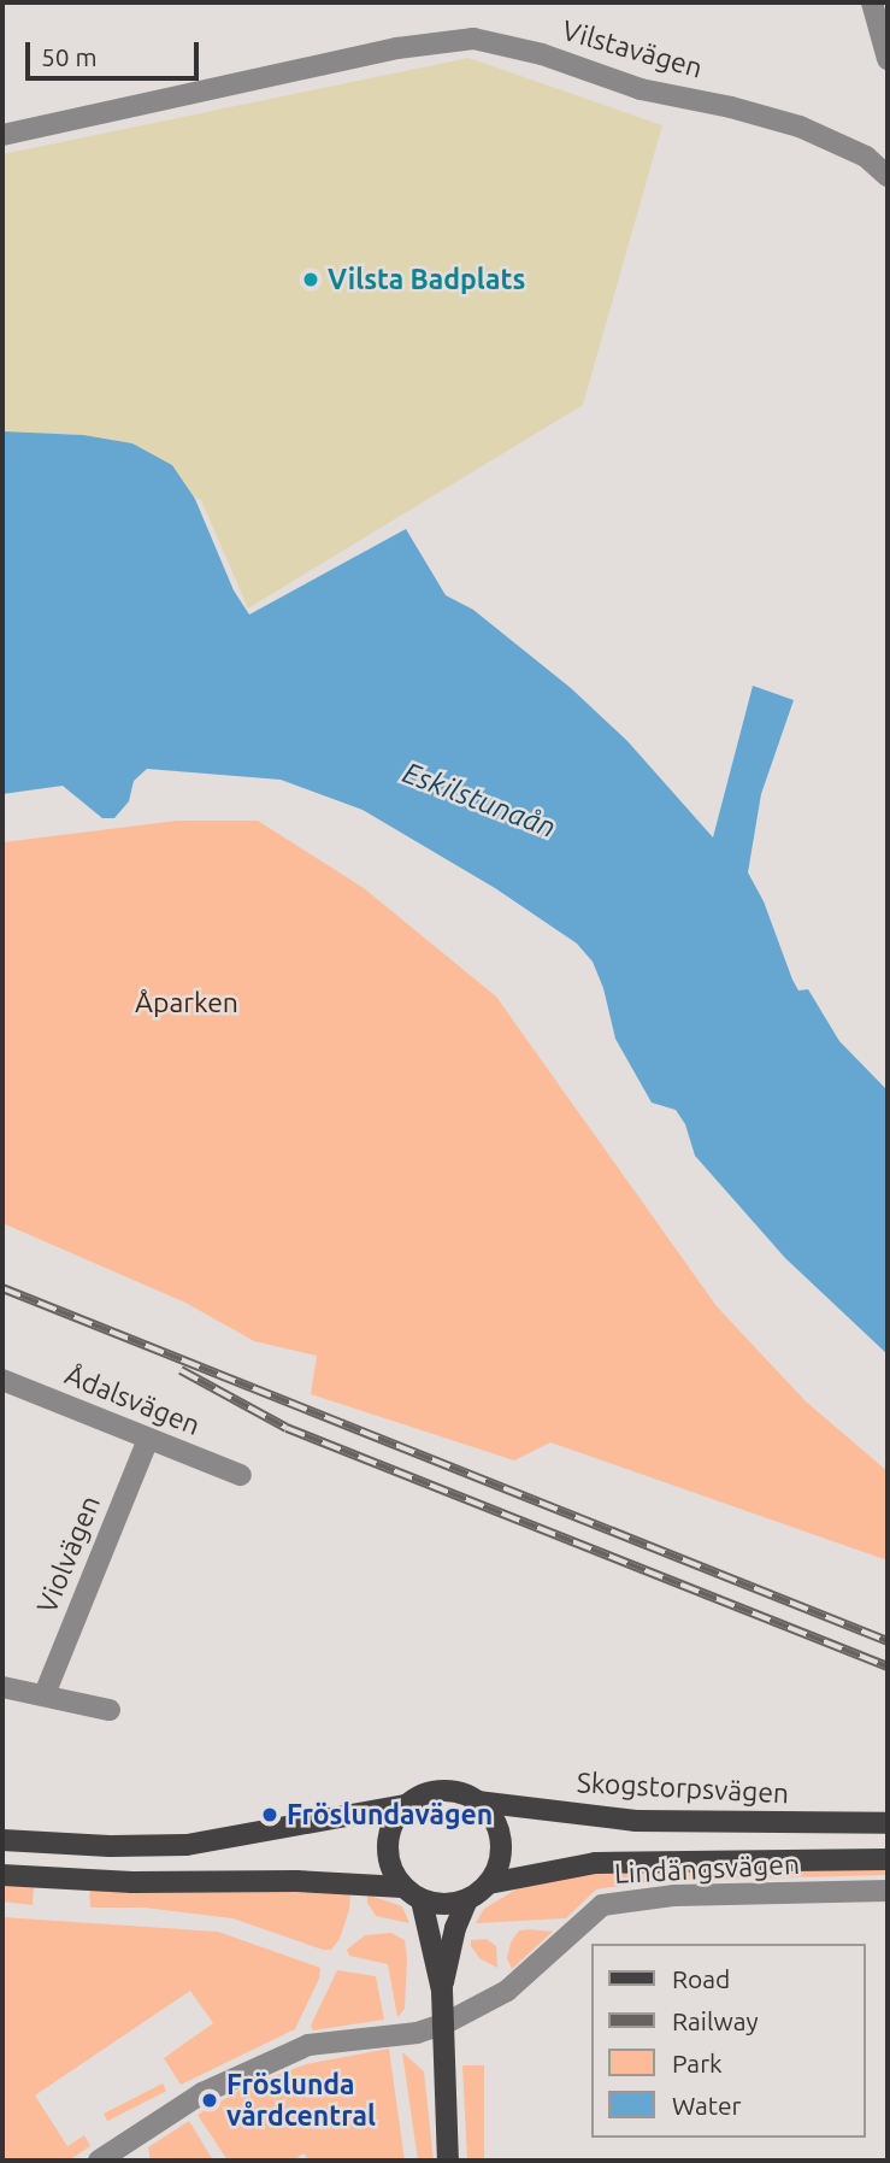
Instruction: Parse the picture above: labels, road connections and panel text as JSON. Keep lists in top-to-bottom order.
{
  "streets": {
    "main road": ["Skogstorpsvägen"],
    "street": [
      "Vilstavägen",
      "Ådalsvägen",
      "Violvägen",
      "Lindängsvägen"
    ]
  },
  "crossings": [
    ["Ådalsvägen", "Violvägen"]
  ],
  "water": ["Eskilstunaån"],
  "parks": ["Åparken"],
  "places": ["Vilsta Badplats", "Fröslundavägen", "Fröslunda vårdcentral"],
  "legend": [
    "Road",
    "Railway",
    "Park",
    "Water"
  ],
  "scale_bar": "50 m"
}
